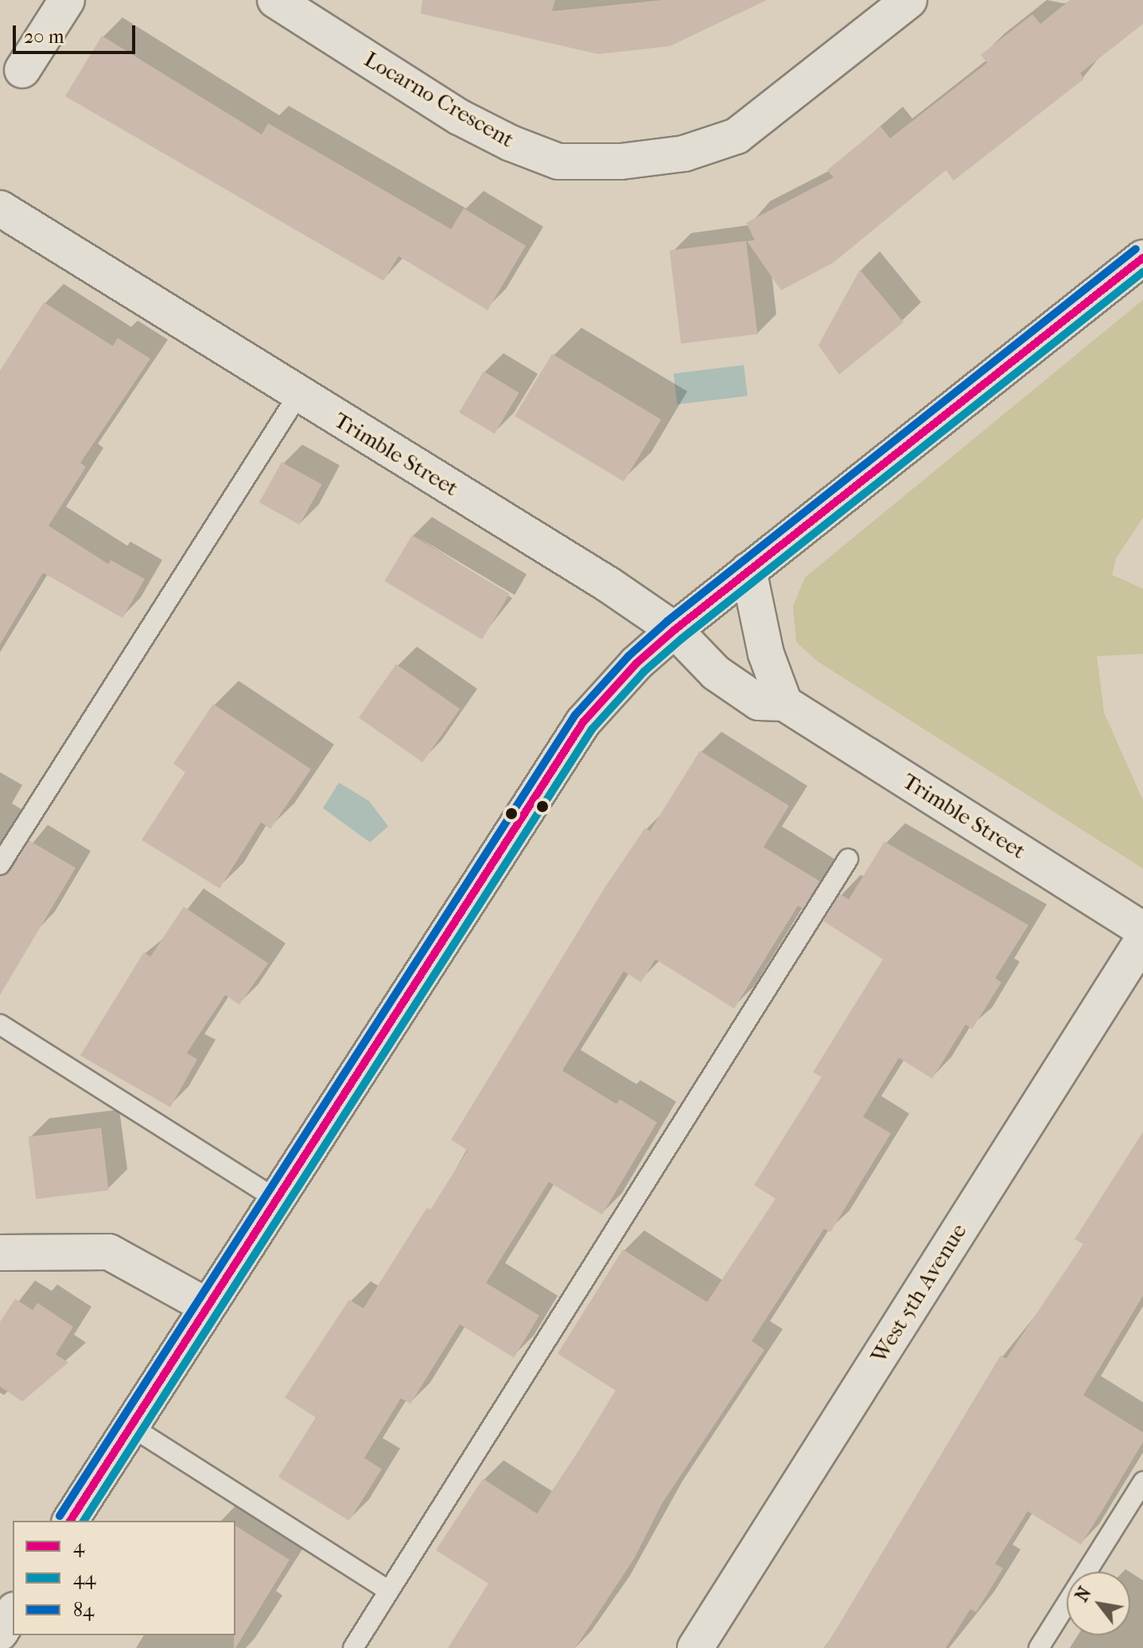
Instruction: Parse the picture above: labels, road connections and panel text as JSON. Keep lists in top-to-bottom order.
{
  "streets": {
    "street": ["Locarno Crescent", "Trimble Street", "West 5th Avenue"]
  },
  "lines": ["transit line 84", "transit line 4", "transit line 44"],
  "legend": ["4", "44", "84"],
  "scale_bar": "20 m",
  "north": "top left"
}
